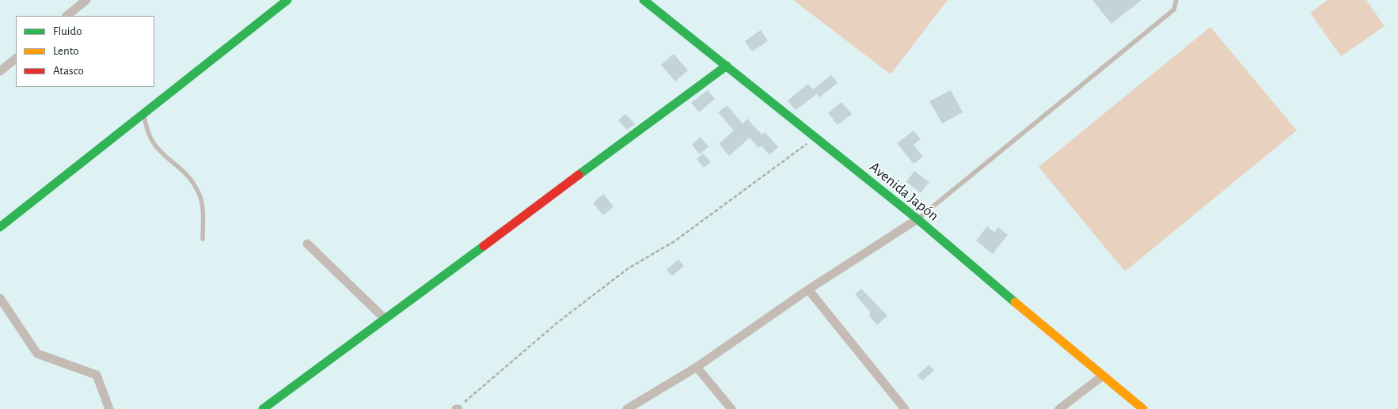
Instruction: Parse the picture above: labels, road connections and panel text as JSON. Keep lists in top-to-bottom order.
{
  "streets": {
    "street": ["Avenida Japón"]
  },
  "legend": ["Fluido", "Lento", "Atasco"]
}
